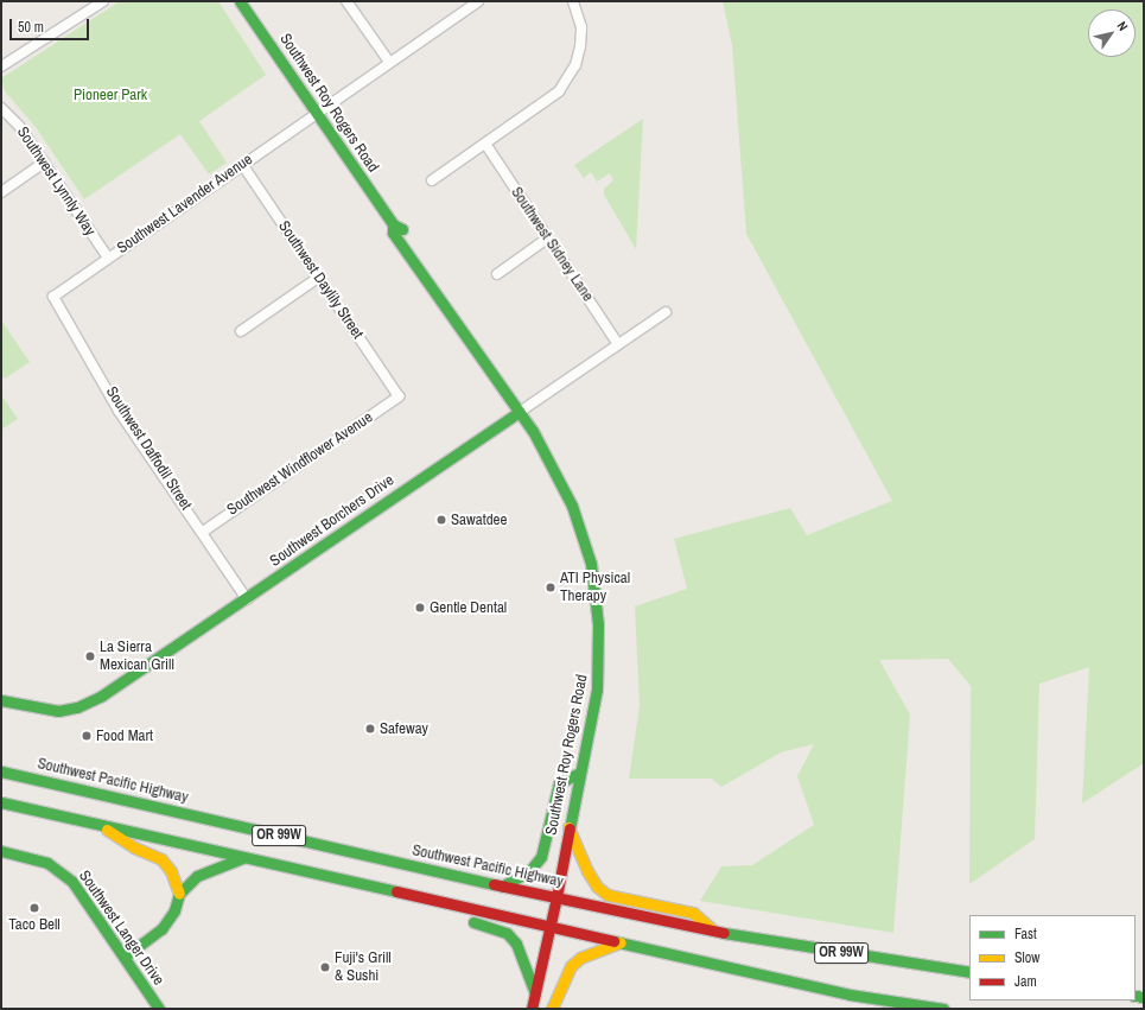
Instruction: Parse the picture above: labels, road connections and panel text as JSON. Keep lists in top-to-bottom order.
{
  "streets": {
    "main road": [
      "Southwest Roy Rogers Road",
      "Southwest Borchers Drive",
      "Southwest Pacific Highway",
      "OR 99W",
      "Southwest Langer Drive"
    ],
    "street": [
      "Southwest Lynnly Way",
      "Southwest Lavender Avenue",
      "Southwest Sidney Lane",
      "Southwest Daylily Street",
      "Southwest Daffodil Street",
      "Southwest Windflower Avenue"
    ]
  },
  "crossings": [
    ["Southwest Roy Rogers Road", "Southwest Lavender Avenue"],
    ["Southwest Roy Rogers Road", "Southwest Borchers Drive"],
    ["Southwest Roy Rogers Road", "Southwest Pacific Highway"],
    ["Southwest Roy Rogers Road", "OR 99W"],
    ["Southwest Lynnly Way", "Southwest Lavender Avenue"],
    ["Southwest Lavender Avenue", "Southwest Daylily Street"],
    ["Southwest Lavender Avenue", "Southwest Daffodil Street"],
    ["Southwest Sidney Lane", "Southwest Borchers Drive"],
    ["Southwest Daylily Street", "Southwest Windflower Avenue"],
    ["Southwest Daffodil Street", "Southwest Windflower Avenue"],
    ["Southwest Daffodil Street", "Southwest Borchers Drive"]
  ],
  "parks": ["Pioneer Park"],
  "places": [
    "Sawatdee",
    "ATI Physical Therapy",
    "Gentle Dental",
    "La Sierra Mexican Grill",
    "Safeway",
    "Food Mart",
    "Taco Bell",
    "Fuji's Grill & Sushi"
  ],
  "legend": ["Fast", "Slow", "Jam"],
  "scale_bar": "50 m",
  "north": "top right"
}
